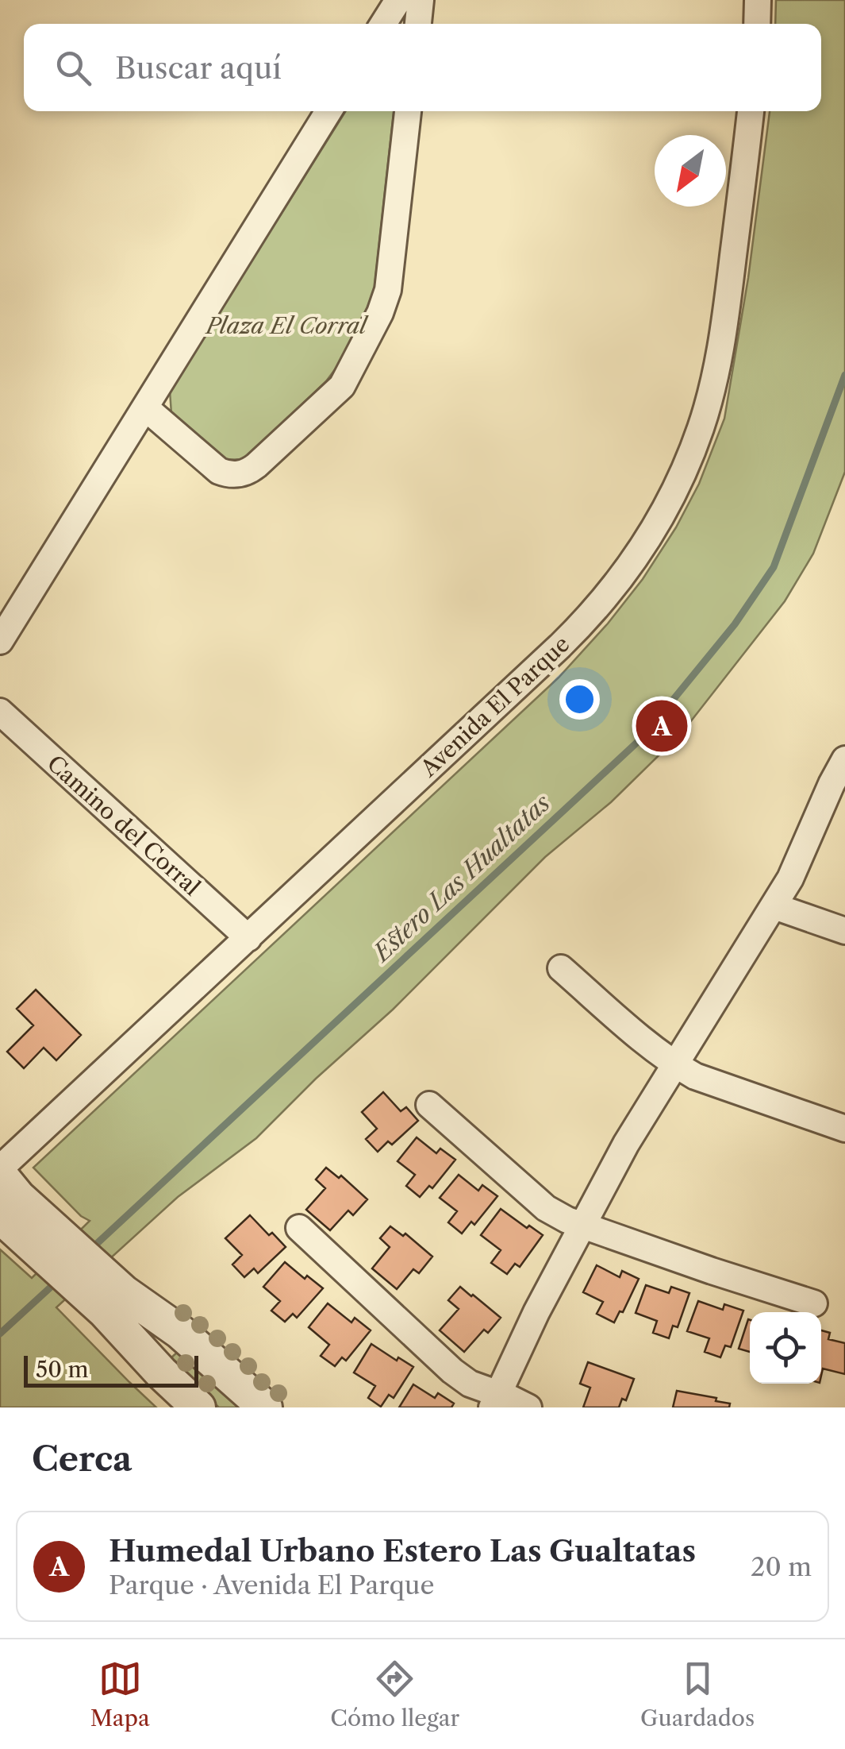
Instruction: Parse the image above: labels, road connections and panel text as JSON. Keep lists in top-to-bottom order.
{
  "streets": {
    "street": ["Avenida El Parque", "Camino del Corral"]
  },
  "crossings": [
    ["Avenida El Parque", "Camino del Corral"]
  ],
  "water": ["Estero Las Hualtatas"],
  "parks": ["Plaza El Corral"],
  "scale_bar": "50 m",
  "north": "bottom left",
  "page": {
    "search": "Buscar aquí",
    "pins": "A",
    "scale": "50 m",
    "heading": "Cerca",
    "list": [
      {
        "mark": "A",
        "name": "Humedal Urbano Estero Las Gualtatas",
        "note": "Parque · Avenida El Parque",
        "value": "20 m"
      }
    ],
    "nav": ["Mapa", "Cómo llegar", "Guardados"]
  }
}
